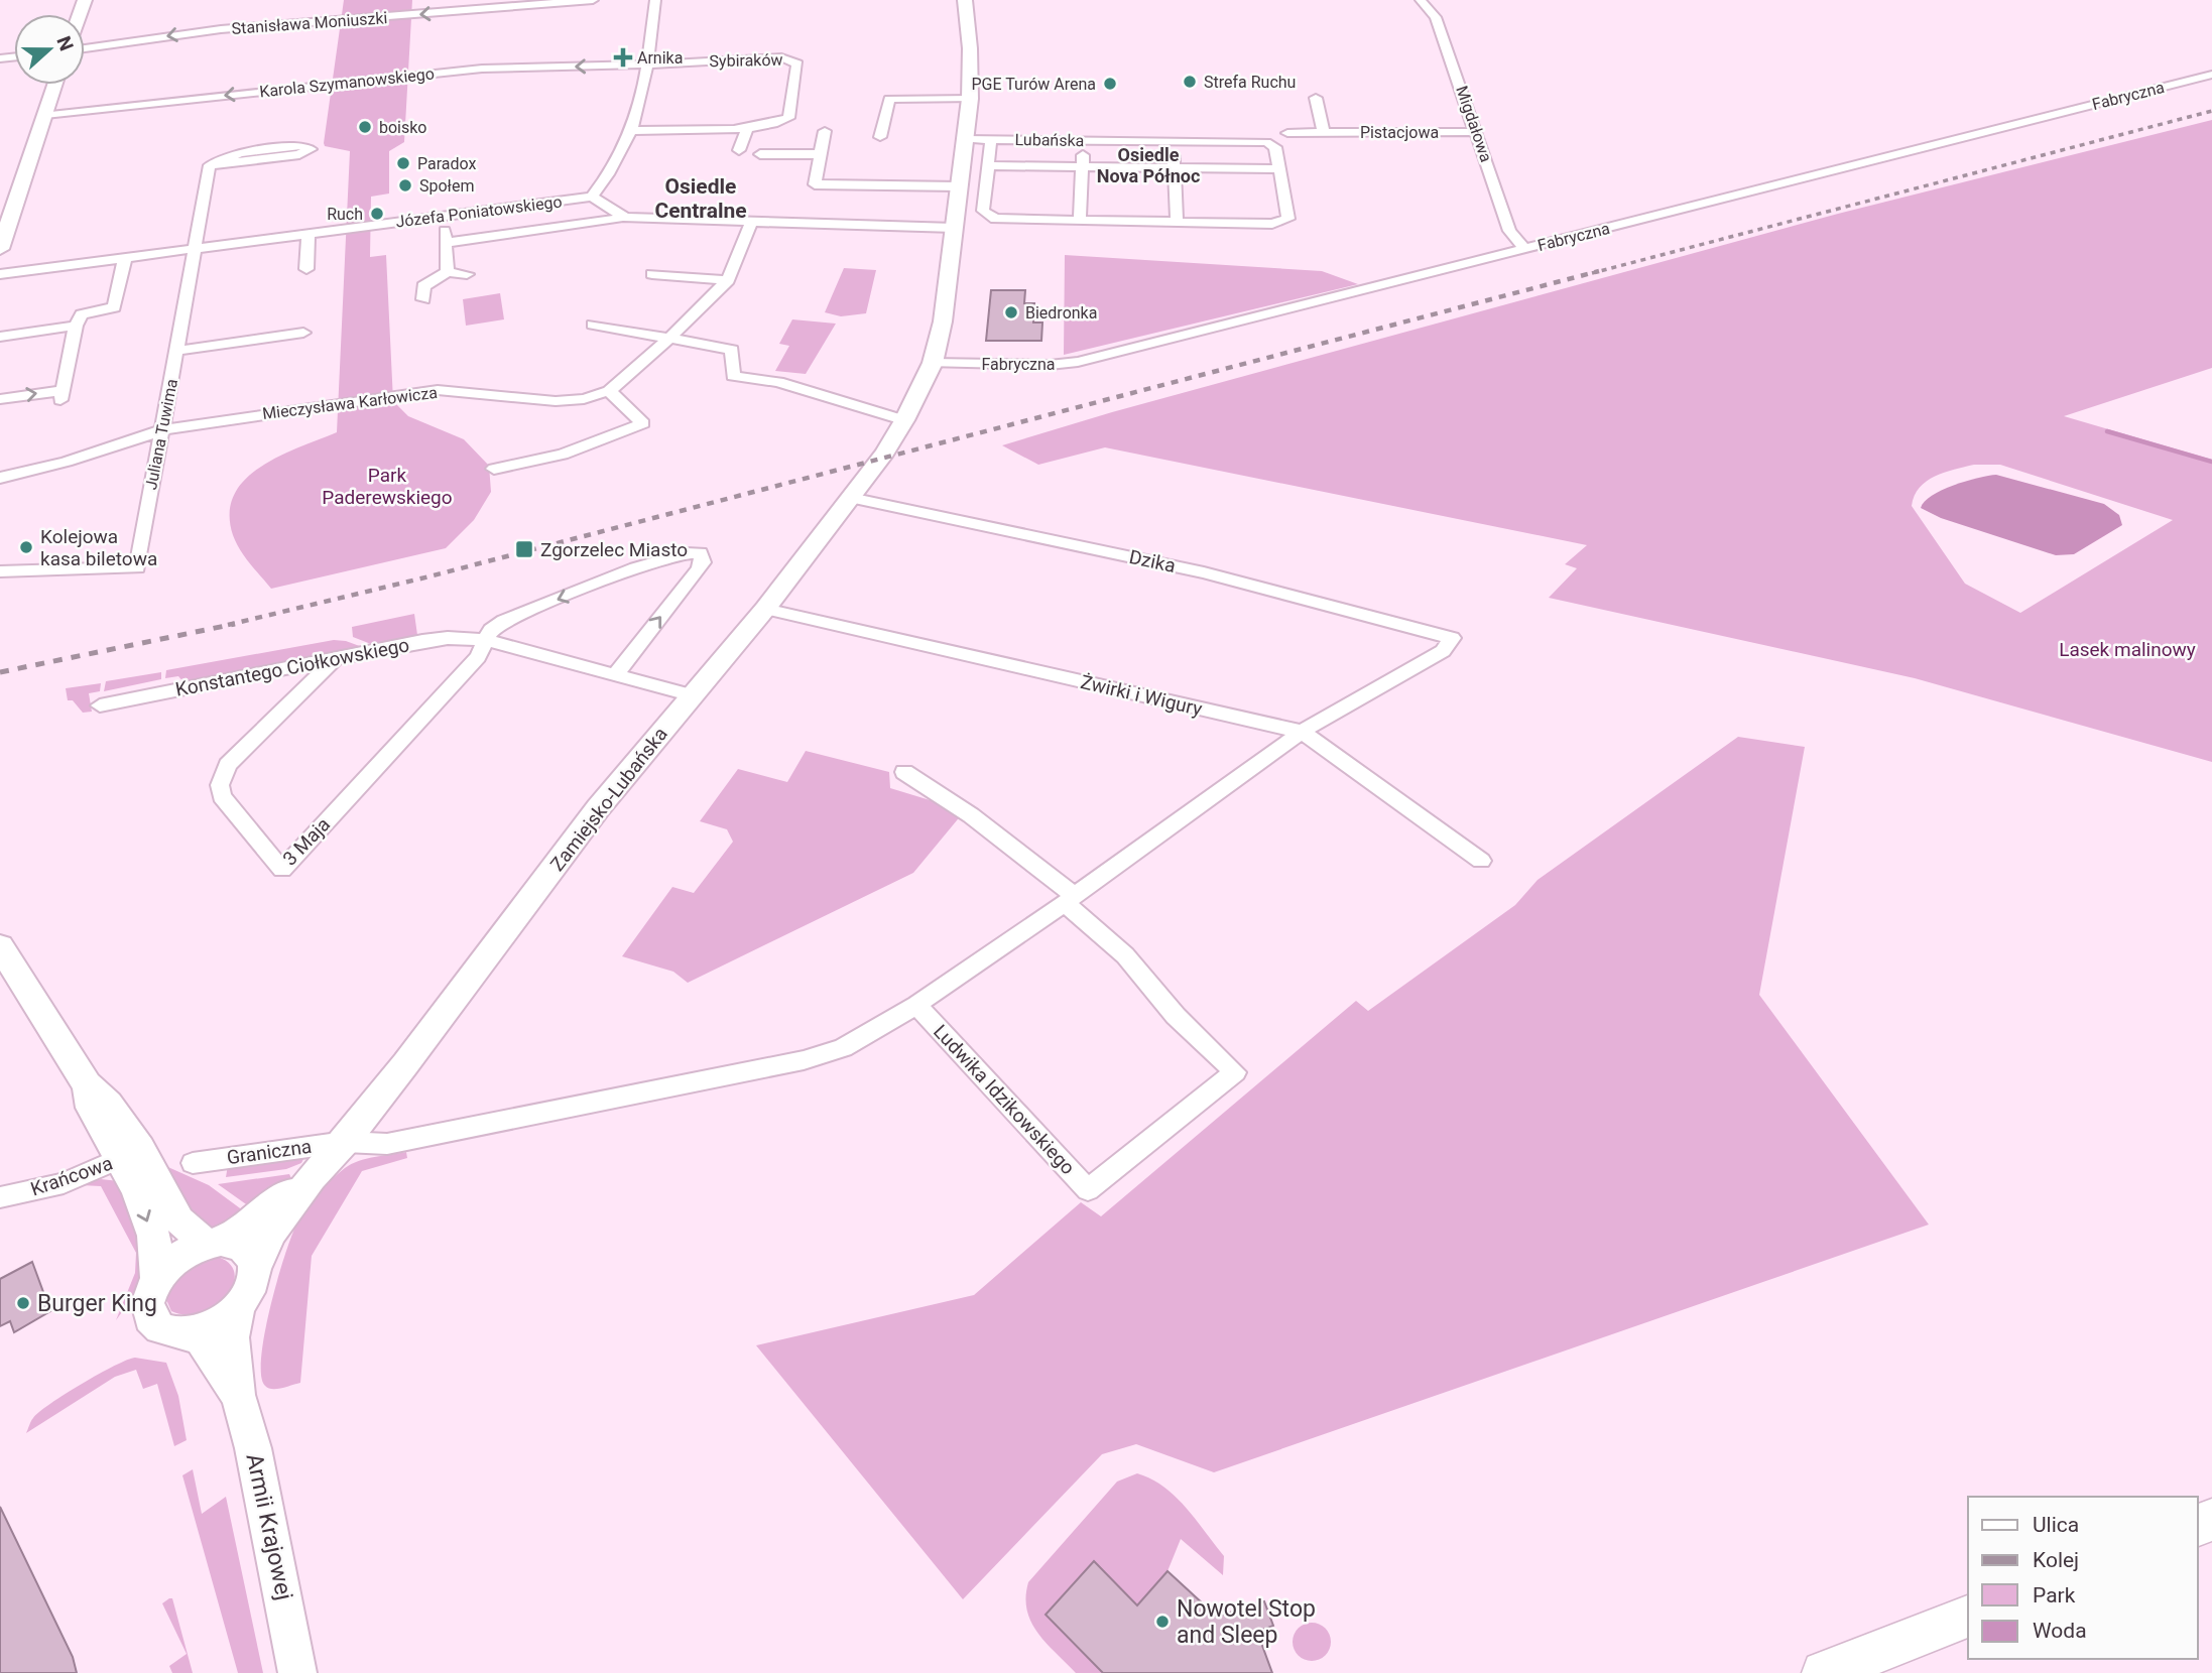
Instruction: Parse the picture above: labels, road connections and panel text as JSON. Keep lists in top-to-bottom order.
{
  "streets": {
    "main road": ["Zamiejsko-Lubańska", "Armii Krajowej"],
    "street": [
      "Stanisława Moniuszki",
      "Sybiraków",
      "Karola Szymanowskiego",
      "Fabryczna",
      "Migdałowa",
      "Pistacjowa",
      "Lubańska",
      "Józefa Poniatowskiego",
      "Mieczysława Karłowicza",
      "Juliana Tuwima",
      "Dzika",
      "Konstantego Ciołkowskiego",
      "Żwirki i Wigury",
      "3 Maja",
      "Ludwika Idzikowskiego",
      "Graniczna",
      "Krańcowa"
    ]
  },
  "crossings": [
    ["Sybiraków", "Karola Szymanowskiego"],
    ["Fabryczna", "Migdałowa"],
    ["Migdałowa", "Pistacjowa"],
    ["Józefa Poniatowskiego", "Juliana Tuwima"],
    ["Mieczysława Karłowicza", "Juliana Tuwima"],
    ["Dzika", "Zamiejsko-Lubańska"],
    ["Dzika", "Ludwika Idzikowskiego"],
    ["Konstantego Ciołkowskiego", "Zamiejsko-Lubańska"],
    ["Konstantego Ciołkowskiego", "3 Maja"],
    ["Żwirki i Wigury", "Zamiejsko-Lubańska"],
    ["Żwirki i Wigury", "Ludwika Idzikowskiego"],
    ["Zamiejsko-Lubańska", "Ludwika Idzikowskiego"],
    ["Zamiejsko-Lubańska", "Graniczna"],
    ["Zamiejsko-Lubańska", "Armii Krajowej"],
    ["Ludwika Idzikowskiego", "Graniczna"]
  ],
  "one_way": ["Stanisława Moniuszki"],
  "districts": ["Osiedle Nova Północ", "Osiedle Centralne"],
  "parks": ["Park Paderewskiego", "Lasek malinowy"],
  "places": {
    "health": ["Arnika"],
    "other": [
      "Strefa Ruchu",
      "PGE Turów Arena",
      "boisko",
      "Paradox",
      "Społem",
      "Ruch",
      "Biedronka",
      "Kolejowa kasa biletowa",
      "Burger King",
      "Nowotel Stop and Sleep"
    ],
    "transit": ["Zgorzelec Miasto"]
  },
  "legend": [
    "Ulica",
    "Kolej",
    "Park",
    "Woda"
  ],
  "north": "right"
}
